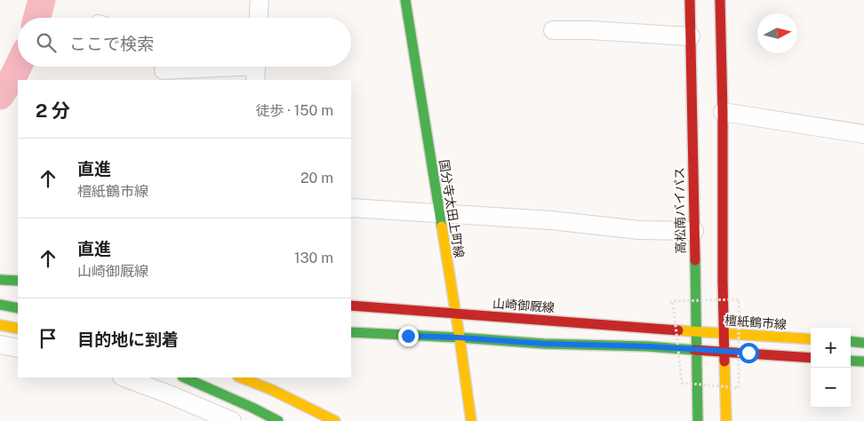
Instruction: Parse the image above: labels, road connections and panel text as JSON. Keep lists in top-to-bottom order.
{
  "streets": {
    "main road": [
      "国分寺太田上町線",
      "高松南バイパス",
      "山崎御厩線",
      "檀紙鶴市線"
    ]
  },
  "crossings": [
    ["国分寺太田上町線", "山崎御厩線"],
    ["高松南バイパス", "山崎御厩線"],
    ["高松南バイパス", "檀紙鶴市線"],
    ["山崎御厩線", "檀紙鶴市線"]
  ],
  "north": "right",
  "page": {
    "search": "ここで検索",
    "heading": ["2 分", "徒歩 · 150 m"],
    "list": [
      ["直進", "檀紙鶴市線", "20 m"],
      ["直進", "山崎御厩線", "130 m"],
      "目的地に到着"
    ],
    "map_buttons": ["+", "−"]
  }
}
